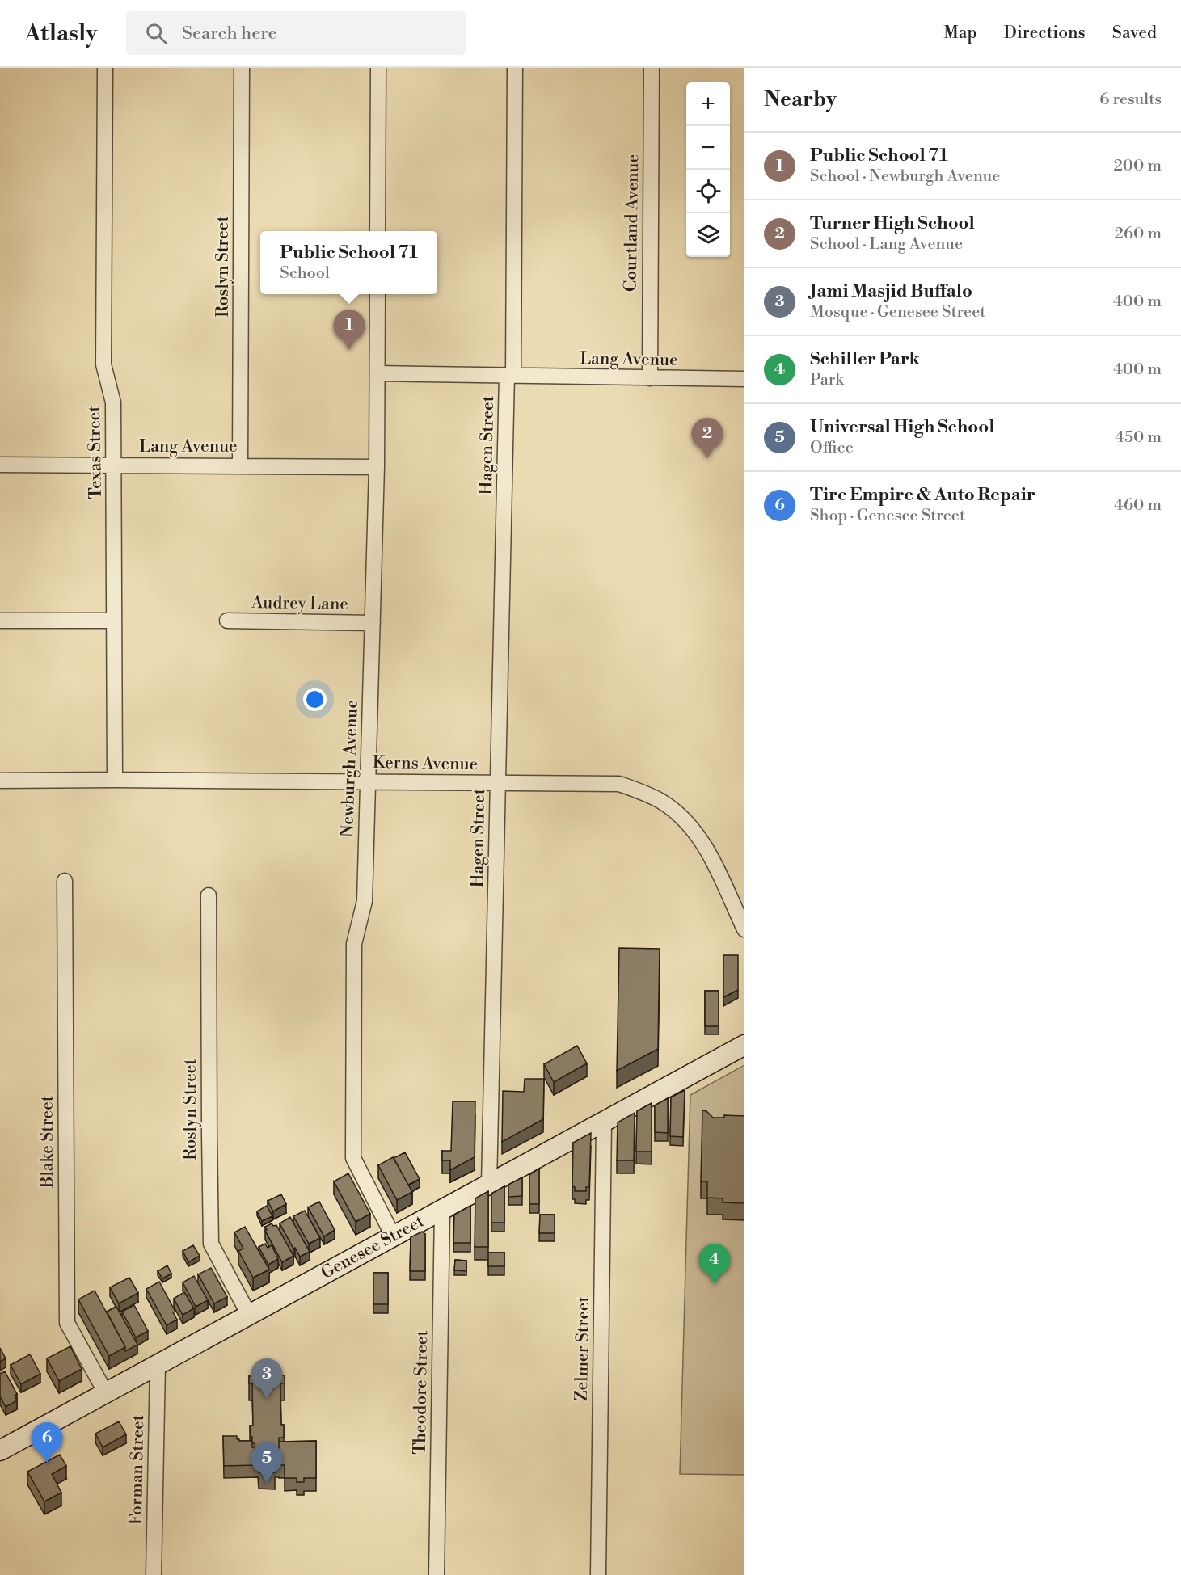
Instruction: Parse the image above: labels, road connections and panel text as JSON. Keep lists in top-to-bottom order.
{
  "streets": {
    "main road": ["Genesee Street"],
    "street": [
      "Courtland Avenue",
      "Roslyn Street",
      "Lang Avenue",
      "Hagen Street",
      "Texas Street",
      "Audrey Lane",
      "Kerns Avenue",
      "Newburgh Avenue",
      "Blake Street",
      "Zelmer Street",
      "Theodore Street",
      "Forman Street"
    ]
  },
  "crossings": [
    ["Courtland Avenue", "Lang Avenue"],
    ["Roslyn Street", "Lang Avenue"],
    ["Roslyn Street", "Genesee Street"],
    ["Lang Avenue", "Hagen Street"],
    ["Lang Avenue", "Texas Street"],
    ["Lang Avenue", "Newburgh Avenue"],
    ["Hagen Street", "Kerns Avenue"],
    ["Hagen Street", "Genesee Street"],
    ["Texas Street", "Kerns Avenue"],
    ["Audrey Lane", "Newburgh Avenue"],
    ["Kerns Avenue", "Newburgh Avenue"],
    ["Newburgh Avenue", "Genesee Street"],
    ["Blake Street", "Genesee Street"],
    ["Genesee Street", "Zelmer Street"],
    ["Genesee Street", "Theodore Street"],
    ["Genesee Street", "Forman Street"]
  ],
  "page": {
    "header": "Atlasly",
    "search": "Search here",
    "nav": ["Map", "Directions", "Saved"],
    "heading": ["Nearby", "6 results"],
    "map_buttons": ["+", "−"],
    "list": [
      {
        "mark": "1",
        "name": "Public School 71",
        "note": "School · Newburgh Avenue",
        "value": "200 m"
      },
      {
        "mark": "2",
        "name": "Turner High School",
        "note": "School · Lang Avenue",
        "value": "260 m"
      },
      {
        "mark": "3",
        "name": "Jami Masjid Buffalo",
        "note": "Mosque · Genesee Street",
        "value": "400 m"
      },
      {
        "mark": "4",
        "name": "Schiller Park",
        "note": "Park",
        "value": "400 m"
      },
      {
        "mark": "5",
        "name": "Universal High School",
        "note": "Office",
        "value": "450 m"
      },
      {
        "mark": "6",
        "name": "Tire Empire & Auto Repair",
        "note": "Shop · Genesee Street",
        "value": "460 m"
      }
    ],
    "popup": ["Public School 71", "School"],
    "pins": [
      "1",
      "2",
      "4",
      "3",
      "6",
      "5"
    ]
  }
}
